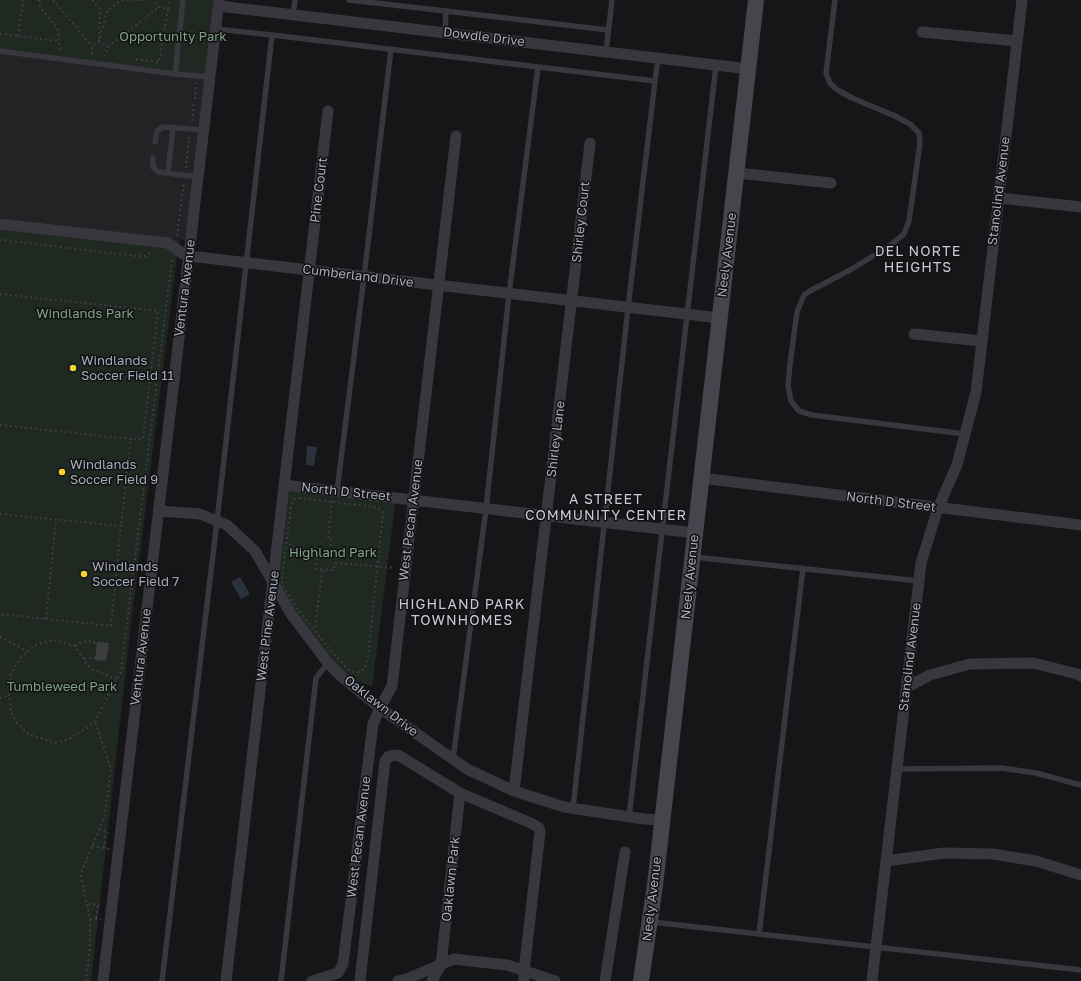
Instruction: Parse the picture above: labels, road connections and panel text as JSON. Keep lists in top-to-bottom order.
{
  "streets": {
    "street": [
      "Dowdle Drive",
      "Pine Court",
      "Stanolind Avenue",
      "Shirley Court",
      "Neely Avenue",
      "Cumberland Drive",
      "Ventura Avenue",
      "Shirley Lane",
      "North D Street",
      "West Pecan Avenue",
      "West Pine Avenue",
      "Oaklawn Drive",
      "Oaklawn Park"
    ]
  },
  "crossings": [
    ["Dowdle Drive", "Neely Avenue"],
    ["Dowdle Drive", "Ventura Avenue"],
    ["Pine Court", "Cumberland Drive"],
    ["Pine Court", "West Pine Avenue"],
    ["Stanolind Avenue", "North D Street"],
    ["Shirley Court", "Cumberland Drive"],
    ["Shirley Court", "Shirley Lane"],
    ["Neely Avenue", "Cumberland Drive"],
    ["Neely Avenue", "North D Street"],
    ["Neely Avenue", "Oaklawn Drive"],
    ["Cumberland Drive", "Ventura Avenue"],
    ["Cumberland Drive", "Shirley Lane"],
    ["Cumberland Drive", "West Pecan Avenue"],
    ["Cumberland Drive", "West Pine Avenue"],
    ["Ventura Avenue", "Oaklawn Drive"],
    ["Shirley Lane", "North D Street"],
    ["Shirley Lane", "Oaklawn Drive"],
    ["North D Street", "West Pecan Avenue"],
    ["North D Street", "West Pine Avenue"],
    ["West Pecan Avenue", "Oaklawn Drive"],
    ["West Pine Avenue", "Oaklawn Drive"]
  ],
  "districts": ["DEL NORTE HEIGHTS", "A STREET COMMUNITY CENTER", "HIGHLAND PARK TOWNHOMES"],
  "parks": [
    "Opportunity Park",
    "Windlands Park",
    "Highland Park",
    "Tumbleweed Park"
  ],
  "places": ["Windlands Soccer Field 11", "Windlands Soccer Field 9", "Windlands Soccer Field 7"]
}
